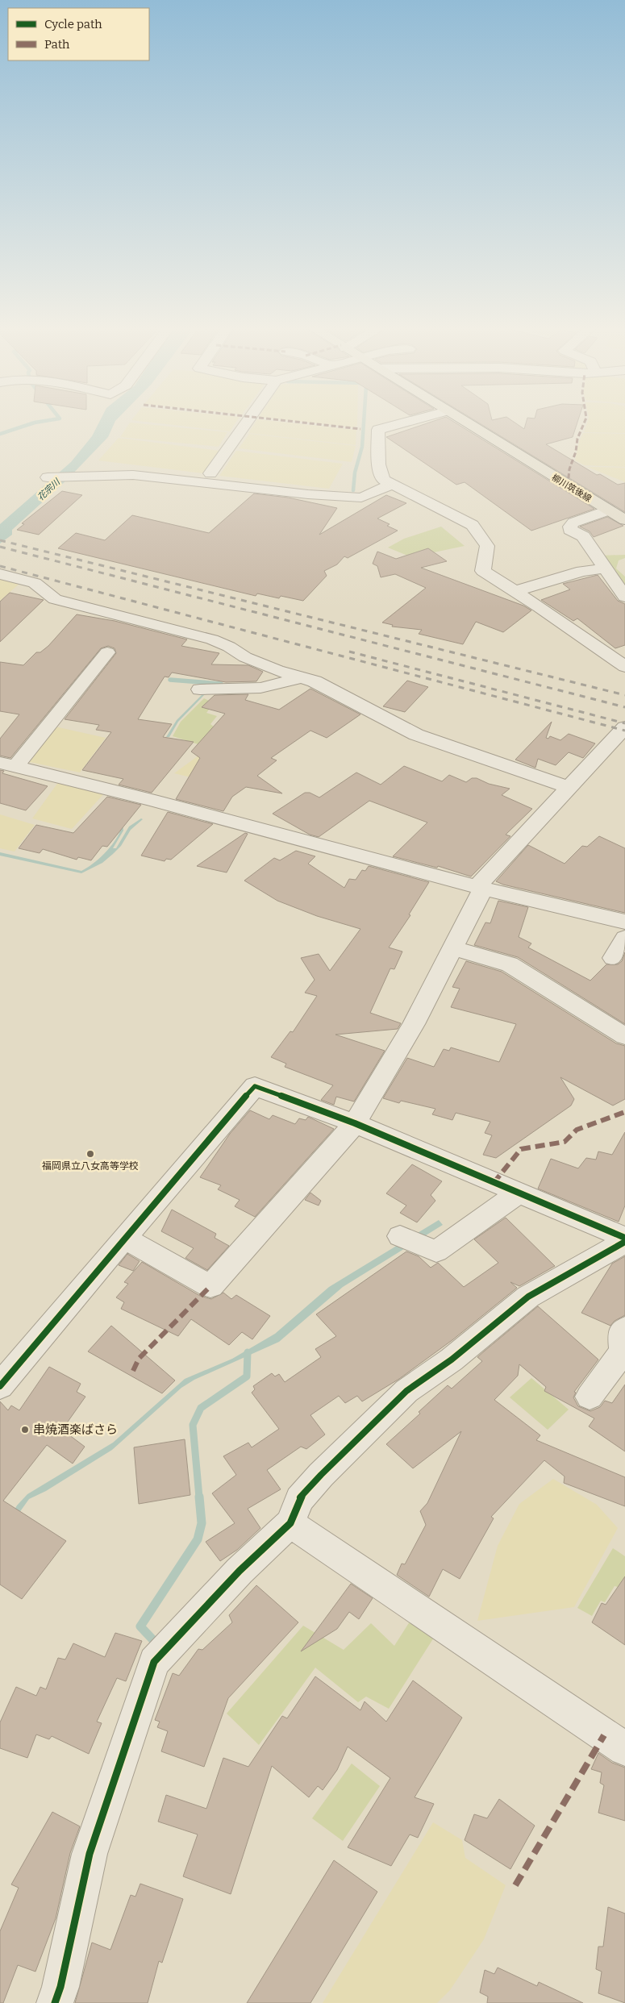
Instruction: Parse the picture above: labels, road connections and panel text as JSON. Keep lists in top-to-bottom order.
{
  "streets": {
    "main road": ["柳川筑後線"]
  },
  "water": ["花宗川"],
  "places": ["福岡県立八女高等学校", "串焼酒楽ばさら"],
  "legend": ["Cycle path", "Path"]
}
